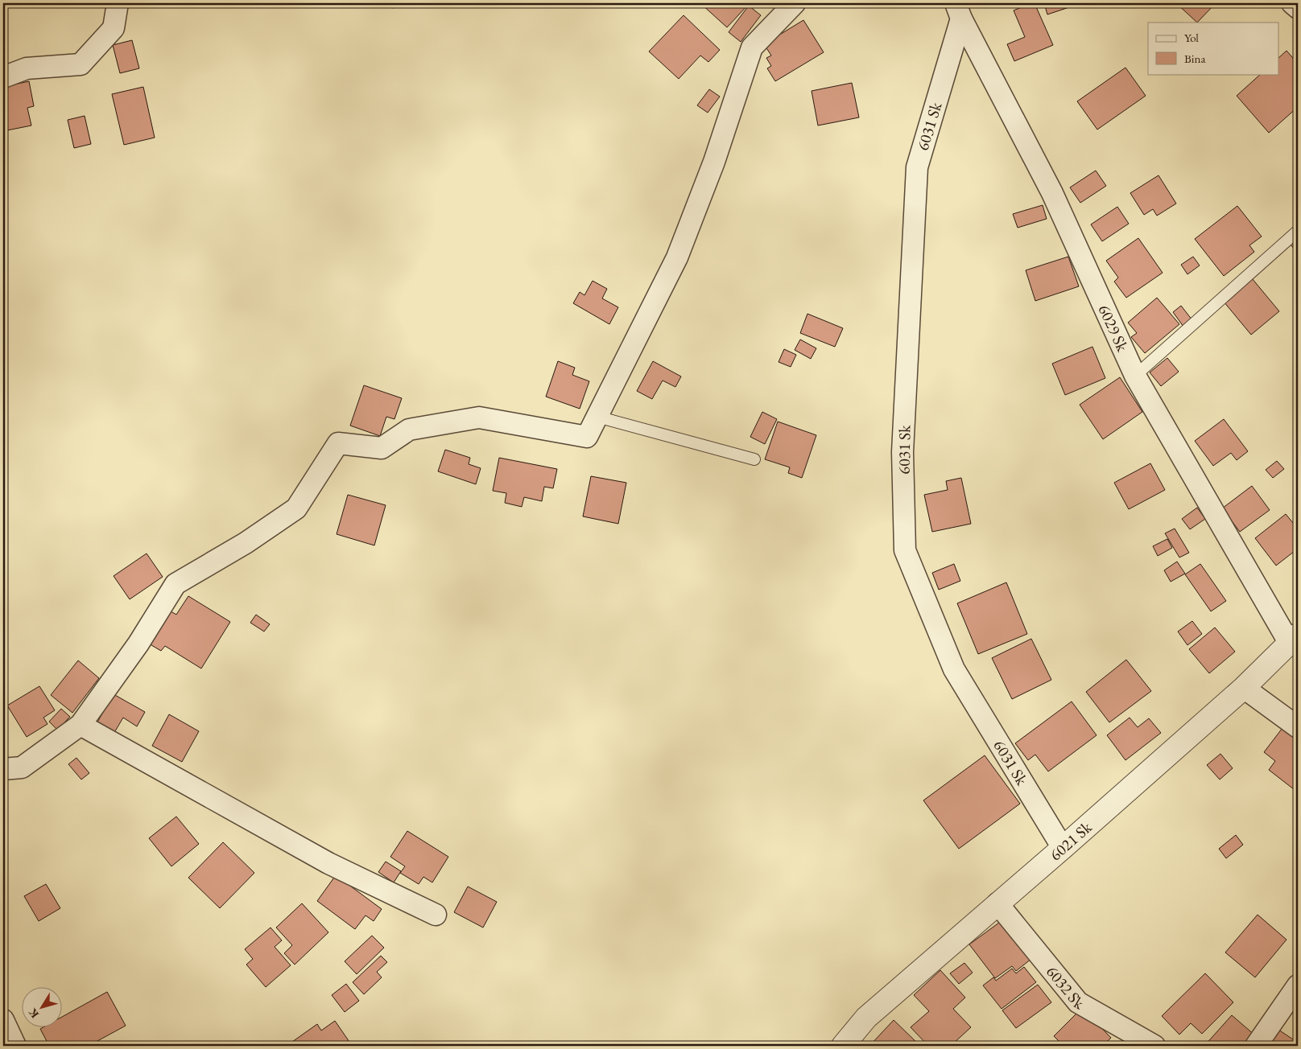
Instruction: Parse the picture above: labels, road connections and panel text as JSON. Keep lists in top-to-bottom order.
{
  "streets": {
    "street": [
      "6031 Sk",
      "6029 Sk",
      "6021 Sk",
      "6032 Sk"
    ]
  },
  "crossings": [
    ["6031 Sk", "6029 Sk"],
    ["6031 Sk", "6021 Sk"],
    ["6029 Sk", "6021 Sk"],
    ["6021 Sk", "6032 Sk"]
  ],
  "legend": ["Yol", "Bina"],
  "north": "bottom left"
}
